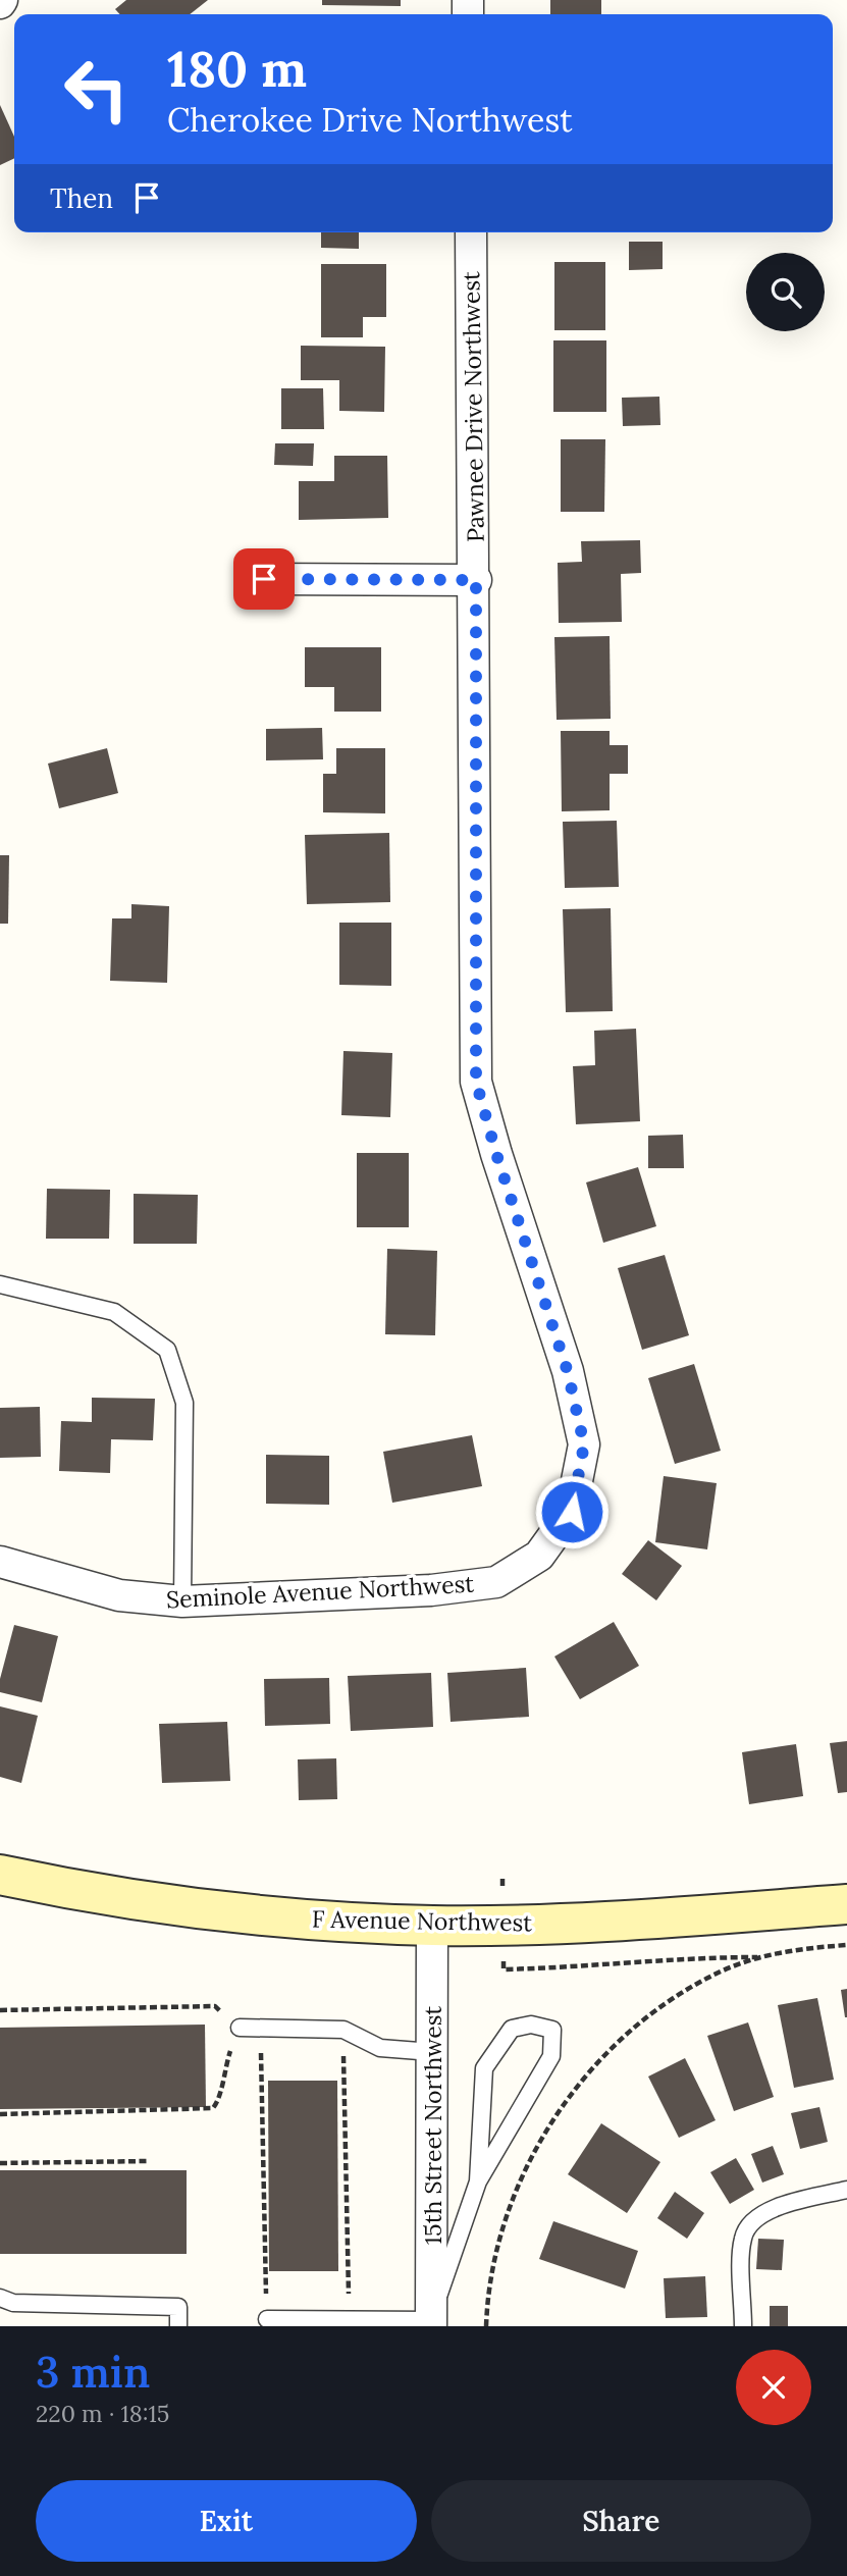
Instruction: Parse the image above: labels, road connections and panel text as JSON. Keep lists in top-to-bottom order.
{
  "streets": {
    "main road": ["F Avenue Northwest"],
    "street": ["Pawnee Drive Northwest", "Seminole Avenue Northwest", "15th Street Northwest"]
  },
  "crossings": [
    ["Pawnee Drive Northwest", "Seminole Avenue Northwest"],
    ["F Avenue Northwest", "15th Street Northwest"]
  ],
  "page": {
    "turn": ["180 m", "Cherokee Drive Northwest"],
    "then": "Then",
    "heading": ["3 min", "220 m · 18:15"],
    "buttons": ["Exit", "Share"]
  }
}
